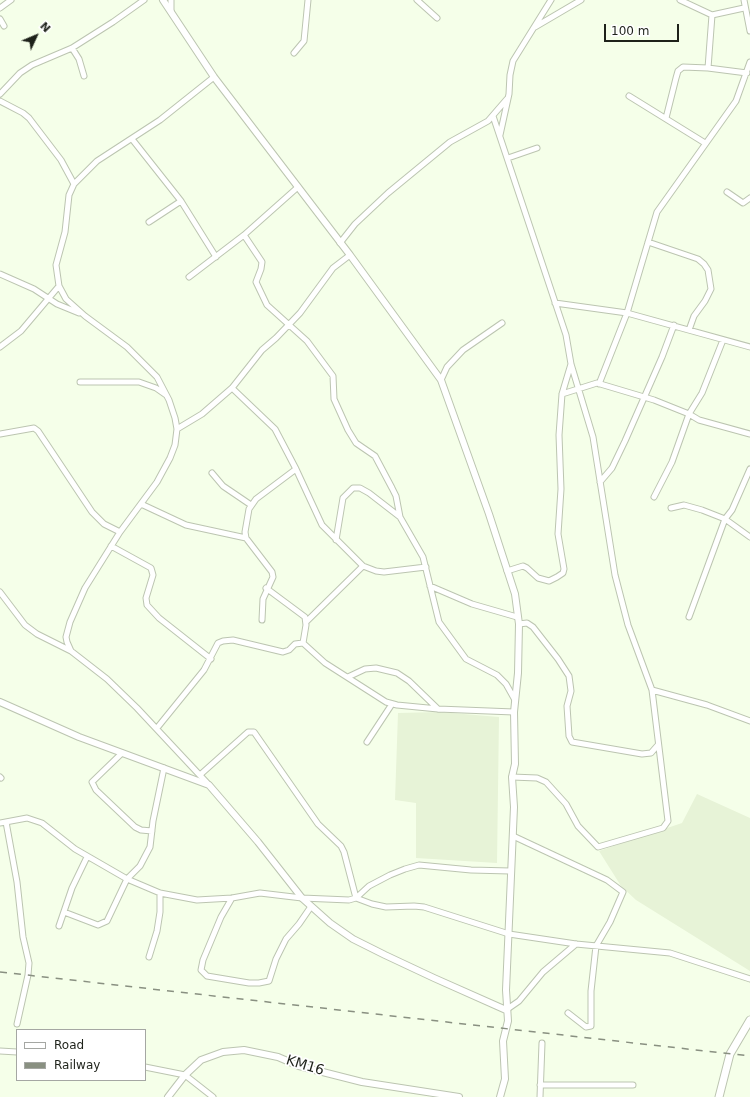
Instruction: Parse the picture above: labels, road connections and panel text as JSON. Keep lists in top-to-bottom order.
{
  "streets": {
    "street": ["KM16"]
  },
  "legend": ["Road", "Railway"],
  "scale_bar": "100 m",
  "north": "top right"
}
